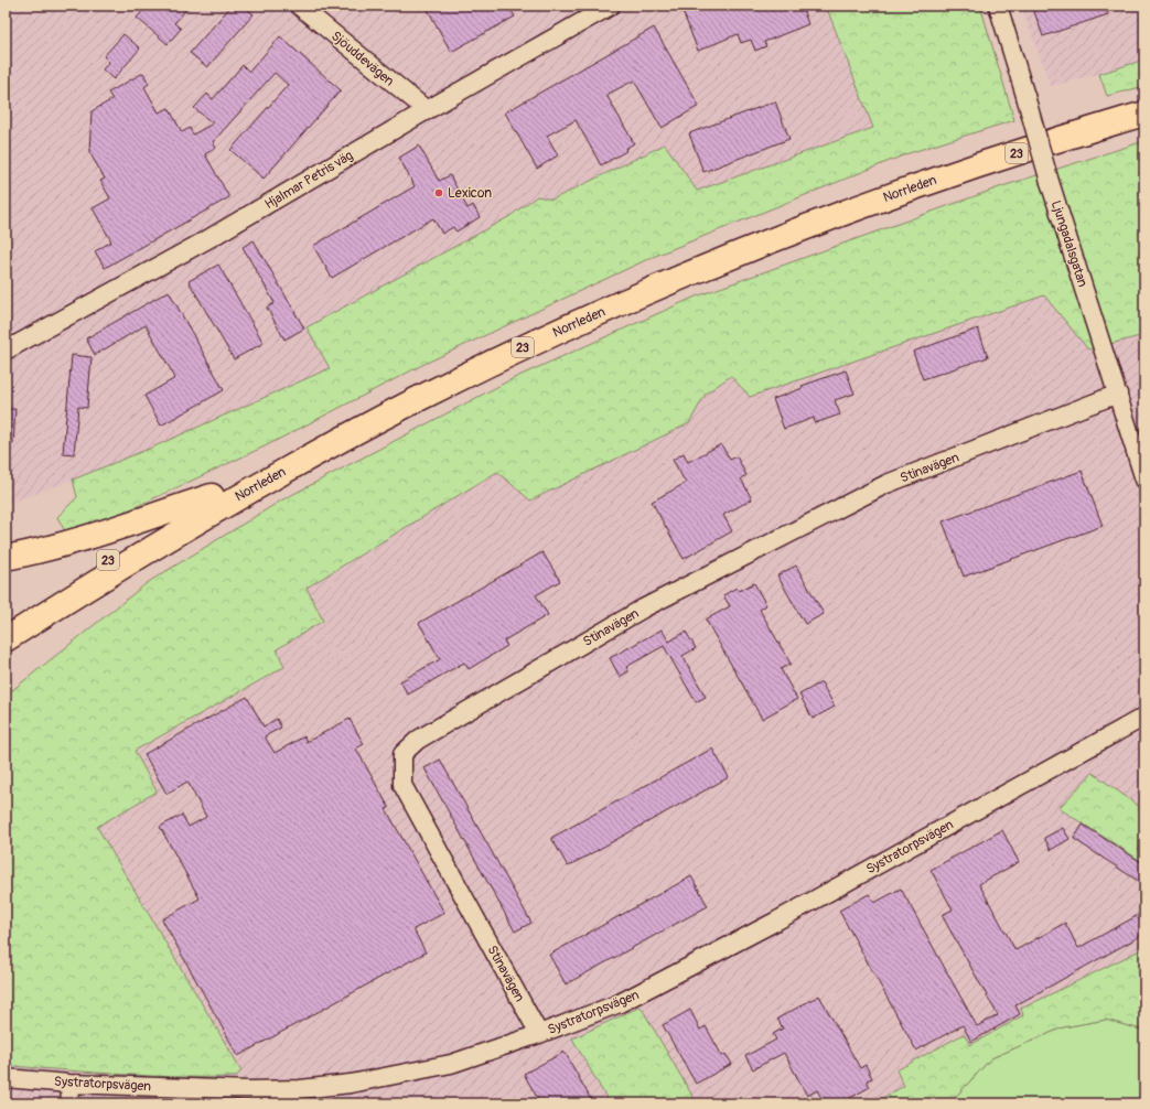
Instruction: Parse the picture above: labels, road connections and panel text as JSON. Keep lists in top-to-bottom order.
{
  "streets": {
    "highway": ["23", "Norrleden"],
    "street": [
      "Sjöuddevägen",
      "Hjalmar Petris väg",
      "Ljungadalsgatan",
      "Stinavägen",
      "Systratorpsvägen"
    ]
  },
  "crossings": [
    ["Sjöuddevägen", "Hjalmar Petris väg"],
    ["Ljungadalsgatan", "Stinavägen"],
    ["Stinavägen", "Systratorpsvägen"]
  ],
  "places": ["Lexicon"]
}
